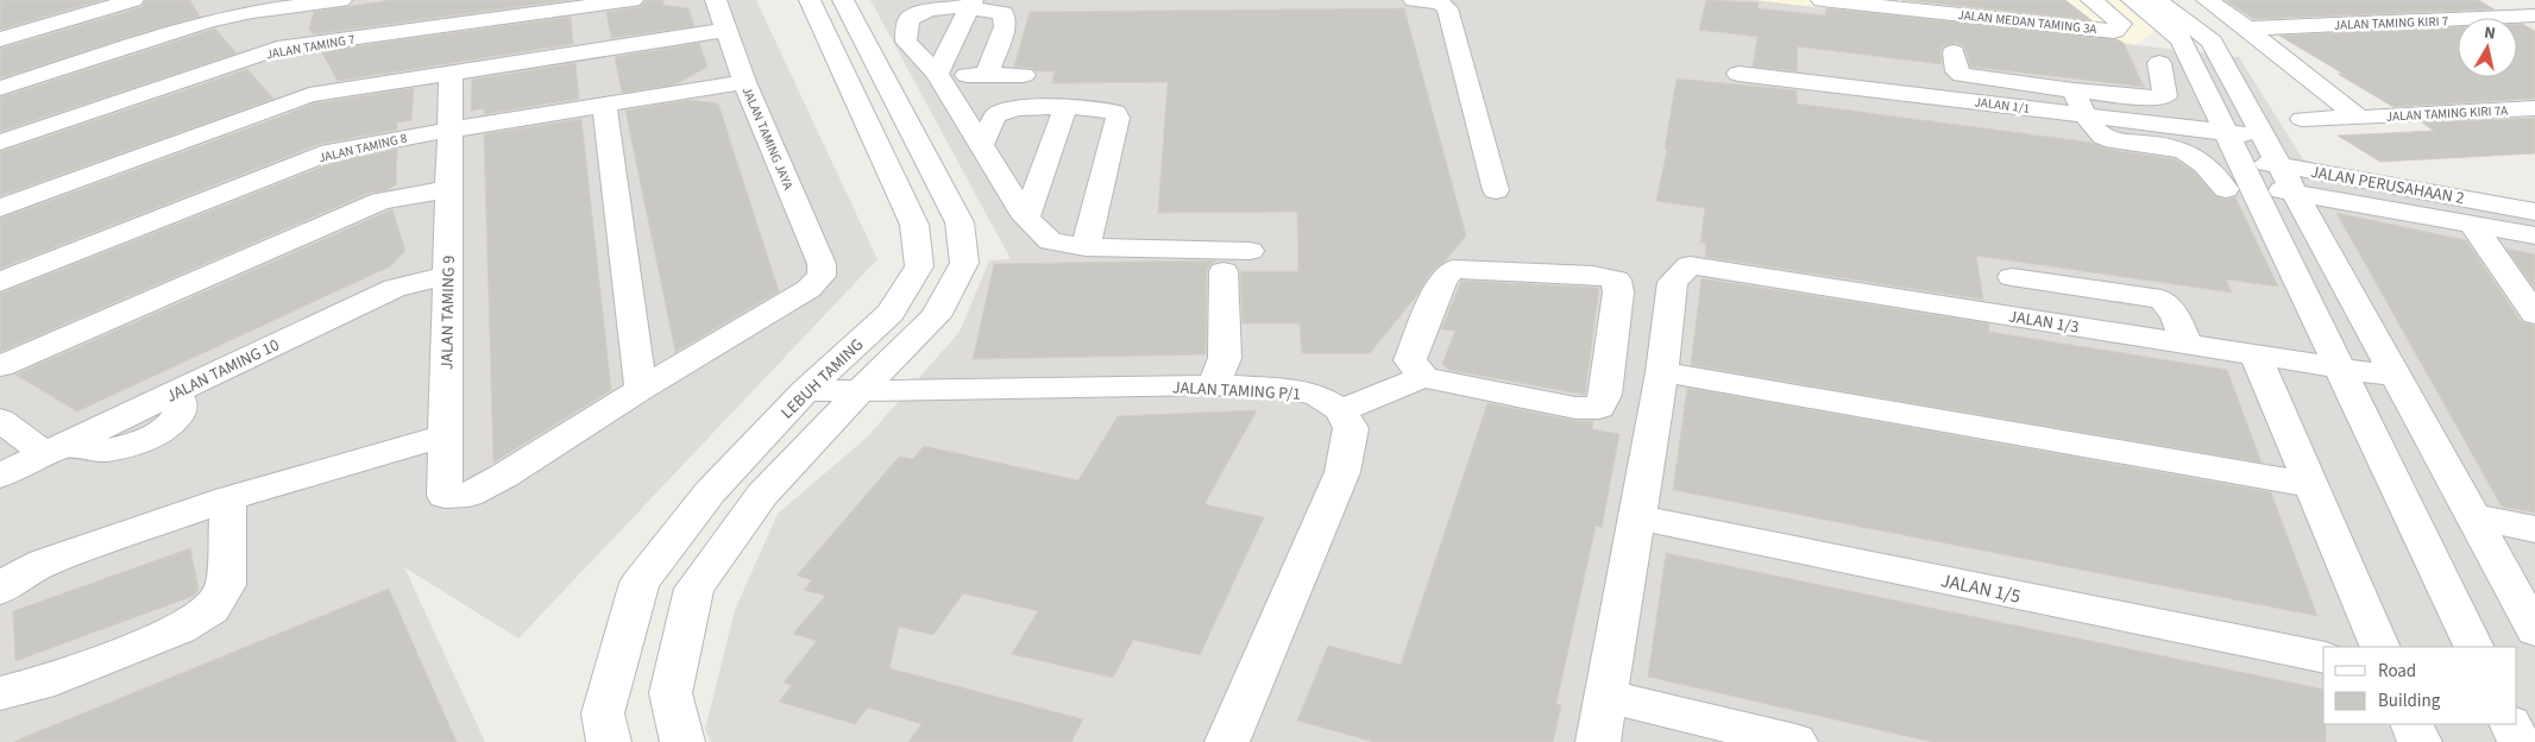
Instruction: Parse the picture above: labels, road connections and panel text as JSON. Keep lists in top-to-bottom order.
{
  "streets": {
    "street": [
      "JALAN MEDAN TAMING 3A",
      "JALAN TAMING KIRI 7",
      "JALAN TAMING 7",
      "JALAN 1/1",
      "JALAN TAMING KIRI 7A",
      "JALAN TAMING JAYA",
      "JALAN TAMING 8",
      "JALAN PERUSAHAAN 2",
      "JALAN TAMING 9",
      "JALAN 1/3",
      "JALAN TAMING 10",
      "LEBUH TAMING",
      "JALAN TAMING P/1",
      "JALAN 1/5"
    ]
  },
  "crossings": [
    ["JALAN 1/1", "JALAN PERUSAHAAN 2"],
    ["JALAN TAMING JAYA", "JALAN TAMING 8"],
    ["JALAN TAMING JAYA", "JALAN TAMING 9"],
    ["JALAN TAMING 8", "JALAN TAMING 9"],
    ["JALAN TAMING 9", "JALAN TAMING 10"],
    ["LEBUH TAMING", "JALAN TAMING P/1"]
  ],
  "legend": ["Road", "Building"],
  "north": "top"
}
